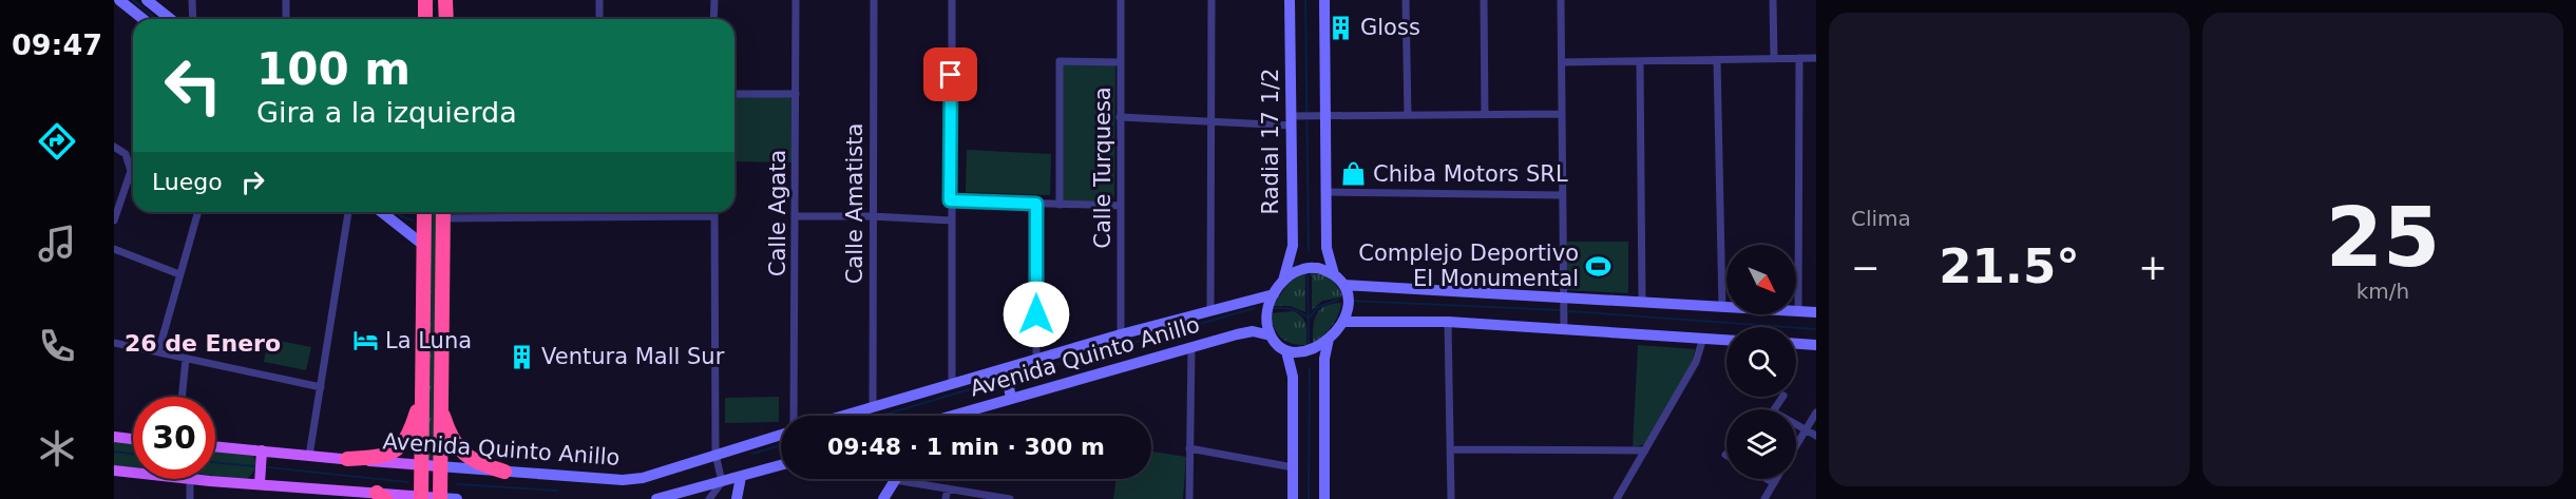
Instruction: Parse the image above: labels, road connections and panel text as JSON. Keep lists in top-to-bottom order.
{
  "streets": {
    "main road": ["Radial 17 1/2", "Avenida Quinto Anillo"],
    "street": ["Calle Turquesa", "Calle Amatista", "Calle Agata"]
  },
  "crossings": [
    ["Radial 17 1/2", "Avenida Quinto Anillo"],
    ["Calle Turquesa", "Avenida Quinto Anillo"],
    ["Calle Amatista", "Avenida Quinto Anillo"]
  ],
  "districts": ["26 de Enero"],
  "places": {
    "building": ["Gloss", "Ventura Mall Sur"],
    "shop": ["Chiba Motors SRL"],
    "sports": ["Complejo Deportivo El Monumental"],
    "hotel": ["La Luna"]
  },
  "north": "bottom right",
  "page": {
    "tabs": "09:47",
    "tile": [
      "Clima",
      ["25", "km/h"]
    ],
    "turn": ["100 m", "Gira a la izquierda"],
    "then": "Luego",
    "heat": ["−", "21.5°", "+"],
    "limit": "30",
    "trip": "09:48 · 1 min · 300 m"
  }
}
